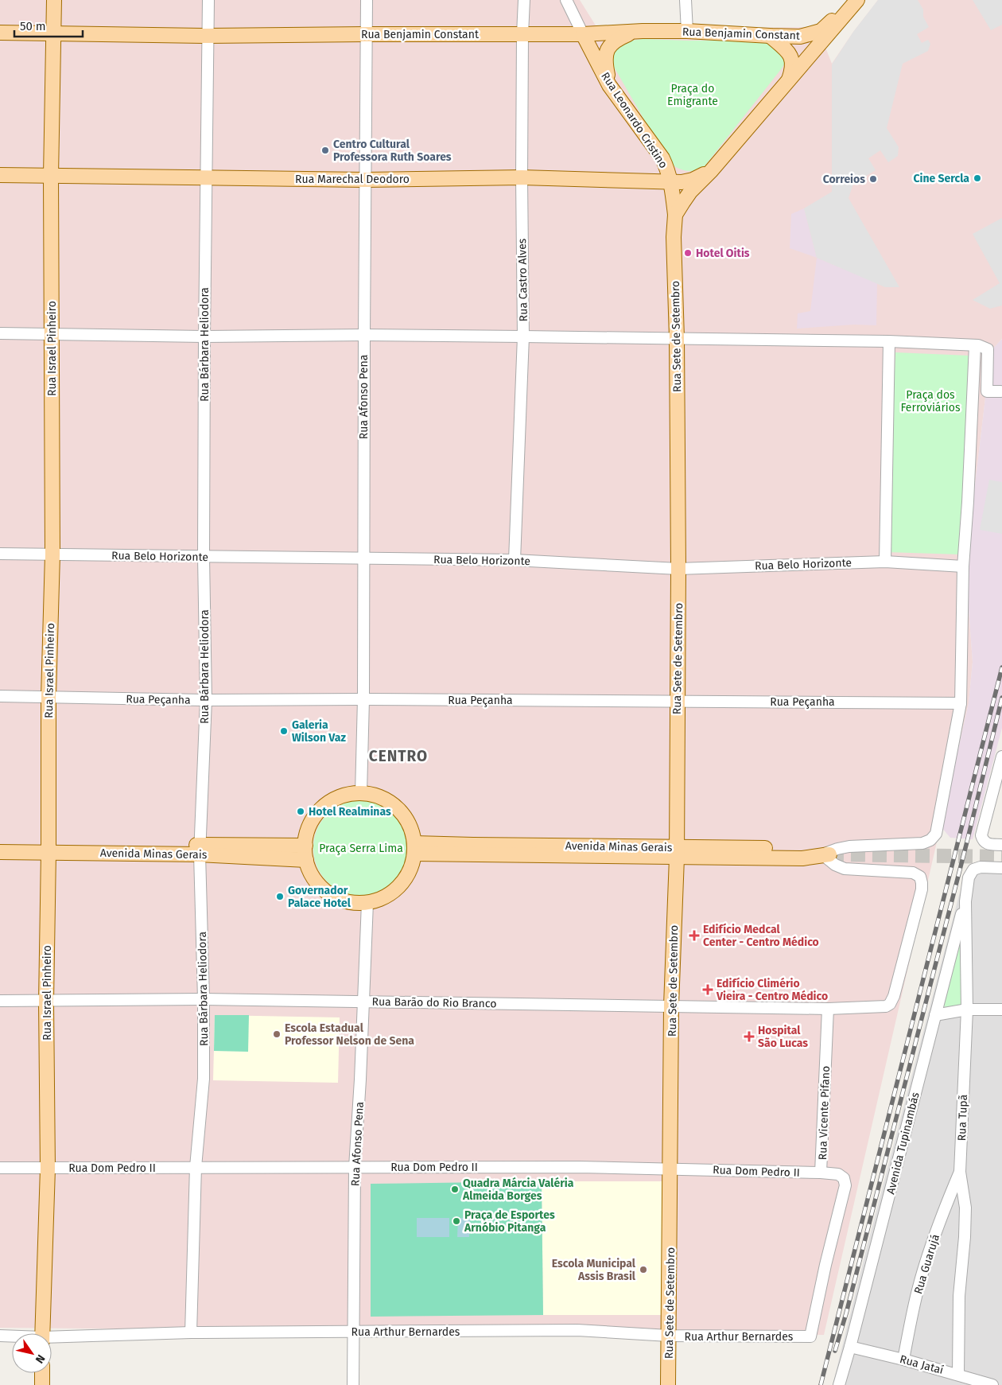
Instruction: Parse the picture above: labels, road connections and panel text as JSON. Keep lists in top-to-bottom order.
{
  "streets": {
    "main road": [
      "Rua Benjamin Constant",
      "Rua Leonardo Cristino",
      "Rua Marechal Deodoro",
      "Rua Sete de Setembro",
      "Rua Israel Pinheiro",
      "Avenida Minas Gerais"
    ],
    "street": [
      "Rua Castro Alves",
      "Rua Bárbara Heliodora",
      "Rua Afonso Pena",
      "Rua Belo Horizonte",
      "Rua Peçanha",
      "Rua Barão do Rio Branco",
      "Rua Vicente Pifano",
      "Rua Tupã",
      "Avenida Tupinambás",
      "Rua Dom Pedro II",
      "Rua Guarujá",
      "Rua Arthur Bernardes",
      "Rua Jataí"
    ]
  },
  "crossings": [
    ["Rua Benjamin Constant", "Rua Leonardo Cristino"],
    ["Rua Benjamin Constant", "Rua Castro Alves"],
    ["Rua Benjamin Constant", "Rua Bárbara Heliodora"],
    ["Rua Benjamin Constant", "Rua Israel Pinheiro"],
    ["Rua Benjamin Constant", "Rua Afonso Pena"],
    ["Rua Leonardo Cristino", "Rua Marechal Deodoro"],
    ["Rua Leonardo Cristino", "Rua Sete de Setembro"],
    ["Rua Marechal Deodoro", "Rua Castro Alves"],
    ["Rua Marechal Deodoro", "Rua Bárbara Heliodora"],
    ["Rua Marechal Deodoro", "Rua Israel Pinheiro"],
    ["Rua Marechal Deodoro", "Rua Afonso Pena"],
    ["Rua Castro Alves", "Rua Belo Horizonte"],
    ["Rua Sete de Setembro", "Rua Belo Horizonte"],
    ["Rua Sete de Setembro", "Rua Peçanha"],
    ["Rua Sete de Setembro", "Avenida Minas Gerais"],
    ["Rua Sete de Setembro", "Rua Barão do Rio Branco"],
    ["Rua Sete de Setembro", "Rua Dom Pedro II"],
    ["Rua Sete de Setembro", "Rua Arthur Bernardes"],
    ["Rua Bárbara Heliodora", "Rua Belo Horizonte"],
    ["Rua Bárbara Heliodora", "Rua Peçanha"],
    ["Rua Bárbara Heliodora", "Avenida Minas Gerais"],
    ["Rua Bárbara Heliodora", "Rua Barão do Rio Branco"],
    ["Rua Bárbara Heliodora", "Rua Dom Pedro II"],
    ["Rua Bárbara Heliodora", "Rua Arthur Bernardes"],
    ["Rua Israel Pinheiro", "Rua Belo Horizonte"],
    ["Rua Israel Pinheiro", "Rua Peçanha"],
    ["Rua Israel Pinheiro", "Avenida Minas Gerais"],
    ["Rua Israel Pinheiro", "Rua Barão do Rio Branco"],
    ["Rua Israel Pinheiro", "Rua Dom Pedro II"],
    ["Rua Afonso Pena", "Rua Belo Horizonte"],
    ["Rua Afonso Pena", "Rua Peçanha"],
    ["Rua Afonso Pena", "Avenida Minas Gerais"],
    ["Rua Afonso Pena", "Rua Barão do Rio Branco"],
    ["Rua Afonso Pena", "Rua Dom Pedro II"],
    ["Rua Afonso Pena", "Rua Arthur Bernardes"],
    ["Rua Peçanha", "Avenida Minas Gerais"],
    ["Avenida Minas Gerais", "Rua Barão do Rio Branco"],
    ["Rua Barão do Rio Branco", "Rua Vicente Pifano"],
    ["Rua Vicente Pifano", "Rua Dom Pedro II"],
    ["Rua Vicente Pifano", "Rua Arthur Bernardes"],
    ["Rua Tupã", "Avenida Tupinambás"],
    ["Rua Tupã", "Rua Guarujá"],
    ["Rua Tupã", "Rua Jataí"],
    ["Avenida Tupinambás", "Rua Jataí"],
    ["Rua Guarujá", "Rua Jataí"]
  ],
  "districts": ["CENTRO"],
  "parks": ["Praça do Emigrante", "Praça dos Ferroviários", "Praça Serra Lima"],
  "places": {
    "other": [
      "Centro Cultural Professora Ruth Soares",
      "Cine Sercla",
      "Correios",
      "Hotel Oitis",
      "Galeria Wilson Vaz",
      "Hotel Realminas",
      "Governador Palace Hotel",
      "Escola Estadual Professor Nelson de Sena",
      "Quadra Márcia Valéria Almeida Borges",
      "Praça de Esportes Arnóbio Pitanga",
      "Escola Municipal Assis Brasil"
    ],
    "health": ["Edifício Medcal Center - Centro Médico", "Edifício Climério Vieira - Centro Médico", "Hospital São Lucas"]
  },
  "scale_bar": "50 m",
  "north": "bottom right"
}
